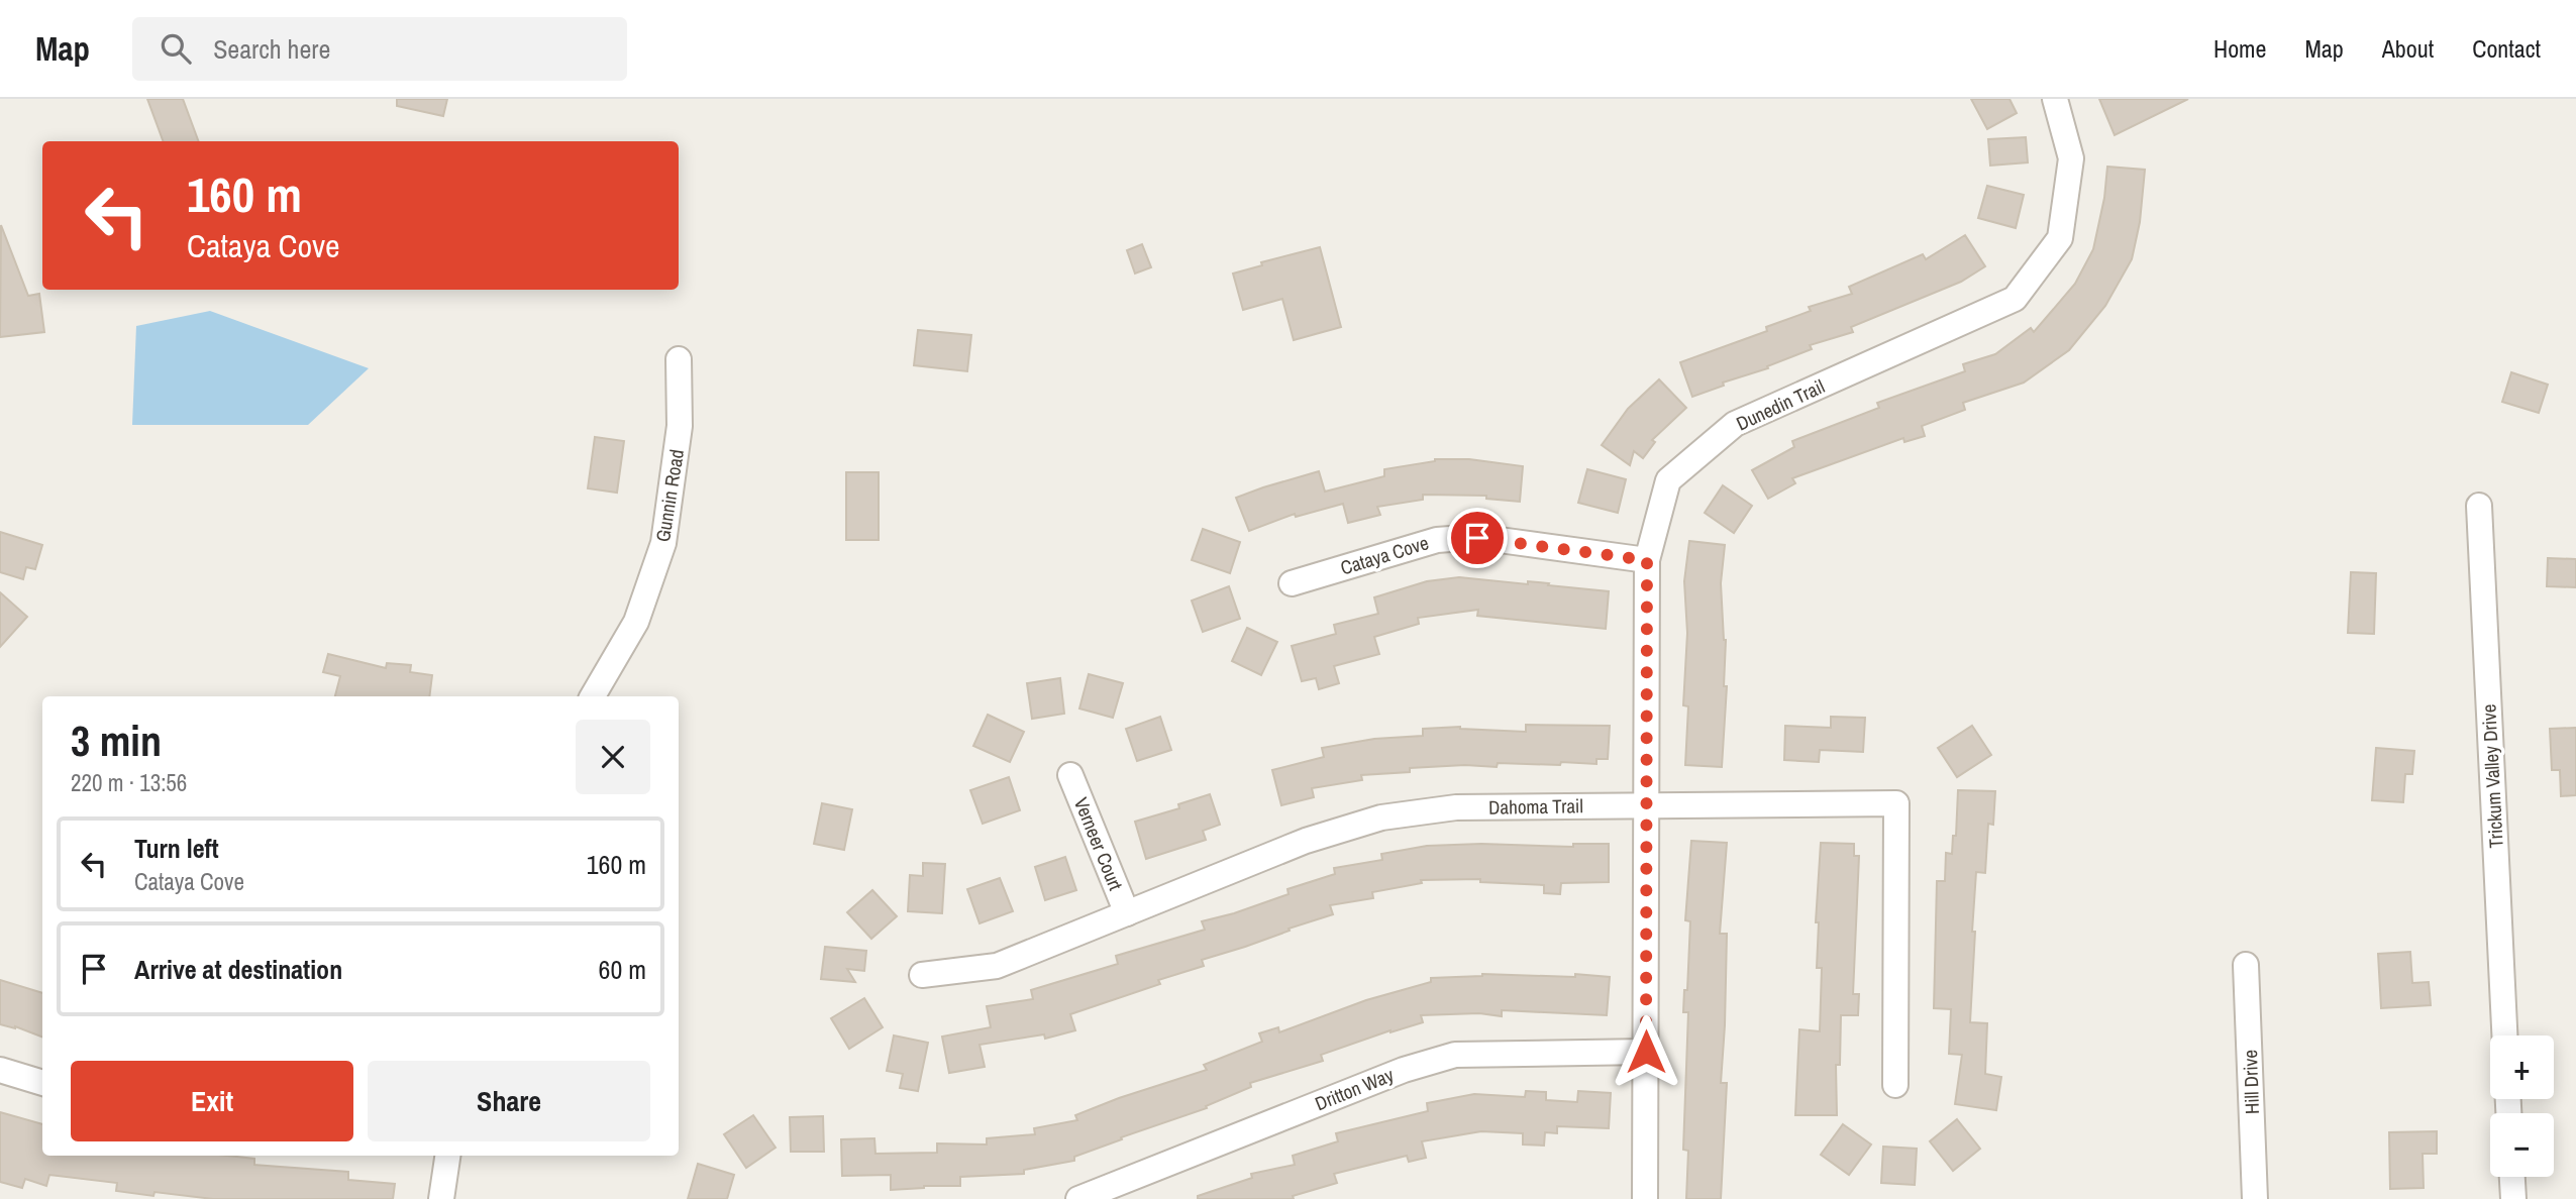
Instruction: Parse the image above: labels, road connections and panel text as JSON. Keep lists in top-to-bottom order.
{
  "streets": {
    "street": [
      "Dunedin Trail",
      "Gunnin Road",
      "Cataya Cove",
      "Trickum Valley Drive",
      "Dahoma Trail",
      "Verneer Court",
      "Hill Drive",
      "Dritton Way"
    ]
  },
  "crossings": [
    ["Dunedin Trail", "Cataya Cove"],
    ["Dunedin Trail", "Dahoma Trail"],
    ["Dunedin Trail", "Dritton Way"],
    ["Dahoma Trail", "Verneer Court"]
  ],
  "page": {
    "header": "Map",
    "search": "Search here",
    "nav": [
      "Home",
      "Map",
      "About",
      "Contact"
    ],
    "turn": ["160 m", "Cataya Cove"],
    "heading": ["3 min", "220 m · 13:56"],
    "list": [
      {
        "name": "Turn left",
        "note": "Cataya Cove",
        "value": "160 m"
      },
      {
        "name": "Arrive at destination",
        "value": "60 m"
      }
    ],
    "map_buttons": ["+", "−"],
    "buttons": ["Exit", "Share"]
  }
}
